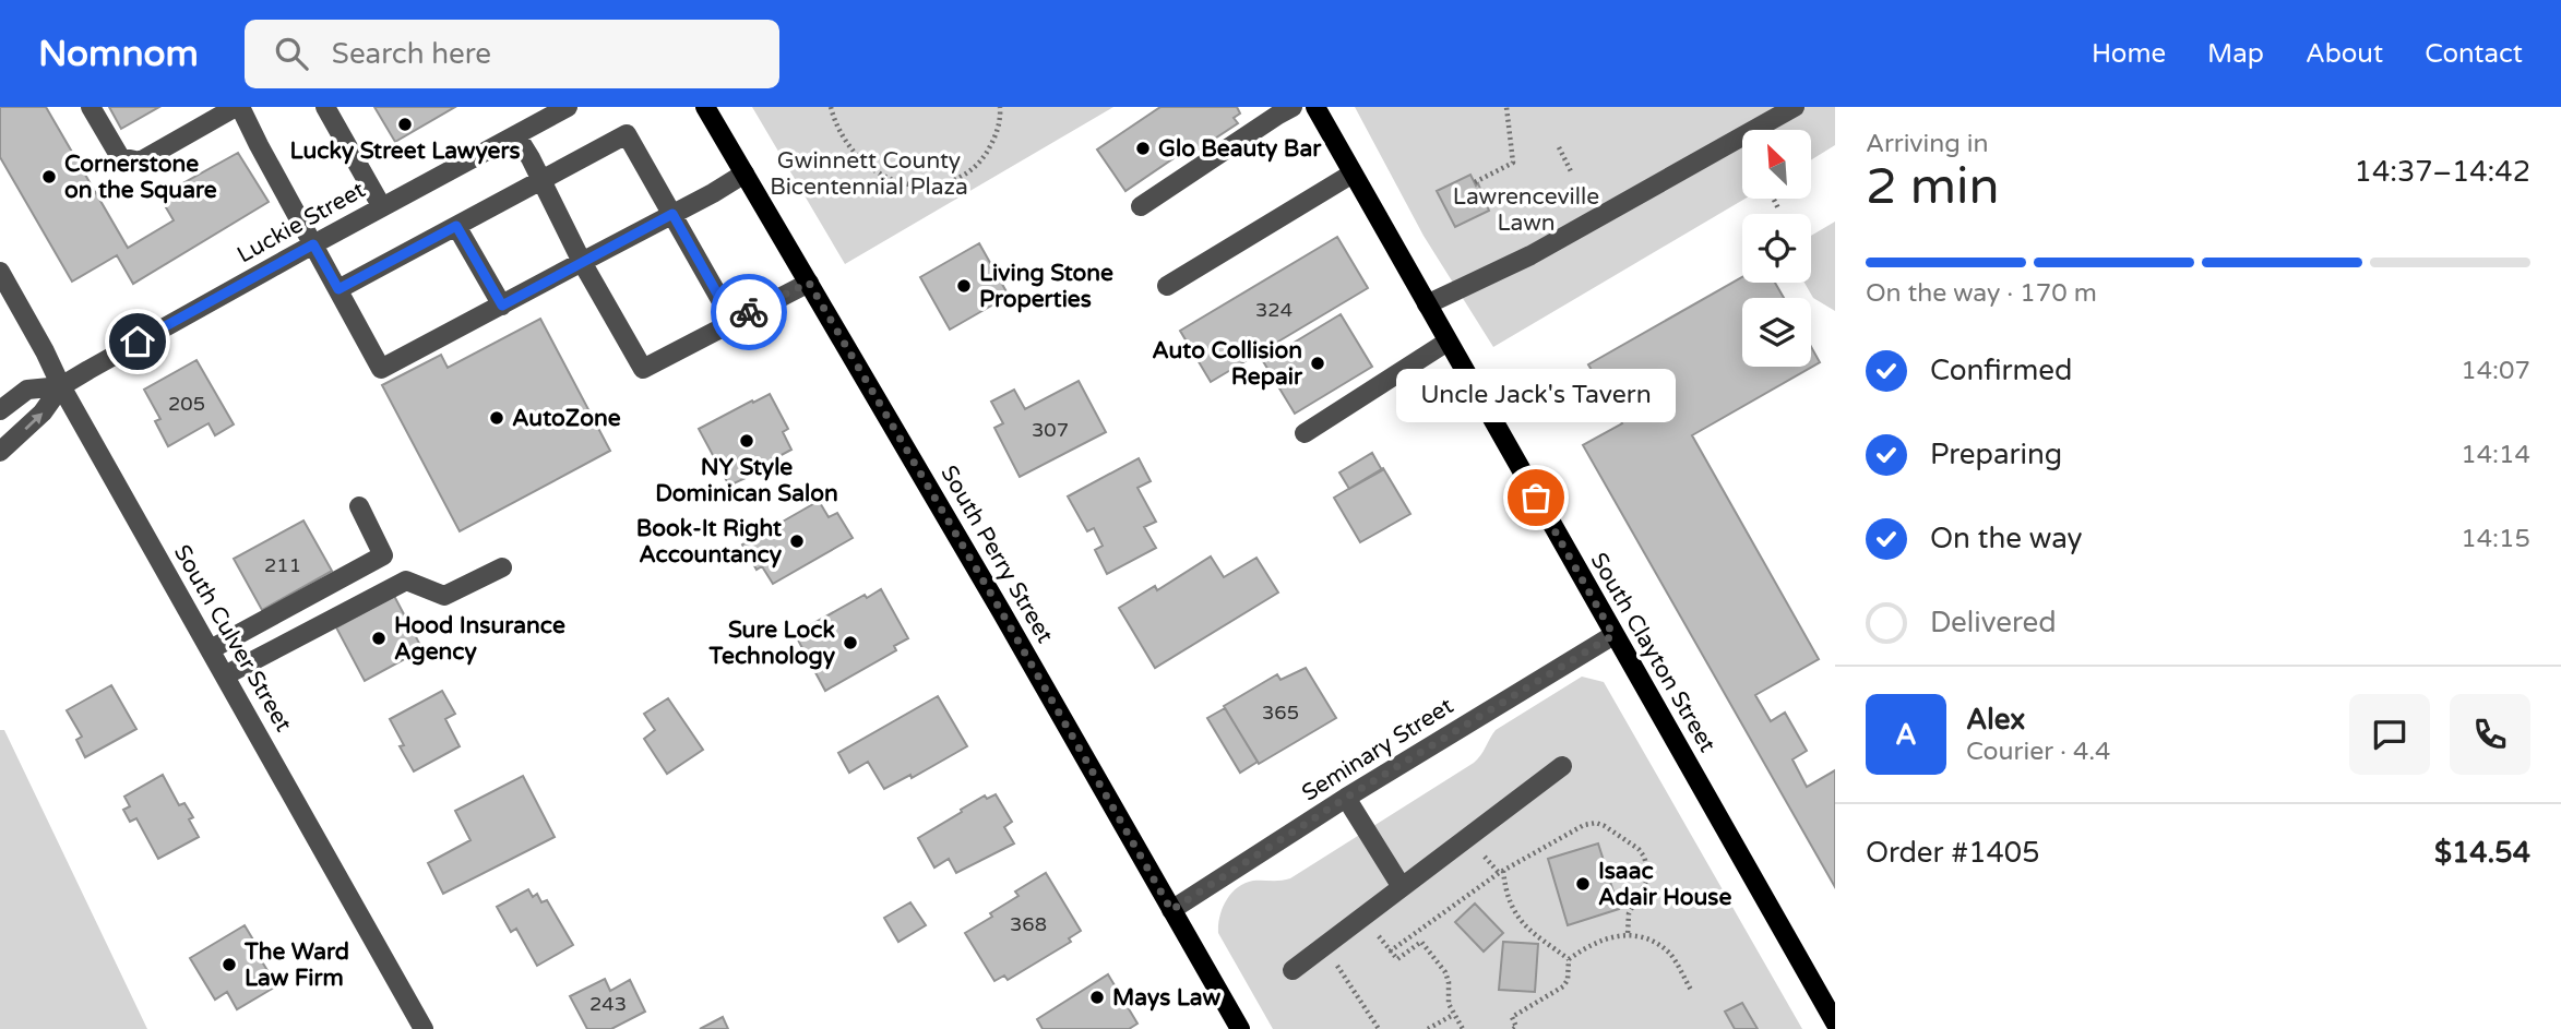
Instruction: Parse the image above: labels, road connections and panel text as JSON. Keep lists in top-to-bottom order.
{
  "streets": {
    "main road": ["South Perry Street", "South Clayton Street"],
    "street": ["Luckie Street", "South Culver Street", "Seminary Street"]
  },
  "crossings": [
    ["Luckie Street", "South Culver Street"],
    ["South Perry Street", "Seminary Street"],
    ["South Clayton Street", "Seminary Street"]
  ],
  "parks": ["Gwinnett County Bicentennial Plaza", "Lawrenceville Lawn"],
  "places": [
    "Lucky Street Lawyers",
    "Glo Beauty Bar",
    "Cornerstone on the Square",
    "Living Stone Properties",
    "Auto Collision Repair",
    "AutoZone",
    "NY Style Dominican Salon",
    "Uncle Jack's Tavern",
    "Book-It Right Accountancy",
    "Hood Insurance Agency",
    "Sure Lock Technology",
    "Isaac Adair House",
    "The Ward Law Firm",
    "Mays Law"
  ],
  "house_numbers": [
    "324",
    "205",
    "307",
    "211",
    "365",
    "368",
    "243"
  ],
  "north": "top left",
  "page": {
    "header": "Nomnom",
    "search": "Search here",
    "nav": [
      "Home",
      "Map",
      "About",
      "Contact"
    ],
    "heading": ["2 min", "Arriving in", "14:37–14:42"],
    "panel": [
      "Alex",
      "Courier · 4.4",
      "Order #1405",
      "$14.54"
    ],
    "bar": "On the way · 170 m",
    "list": [
      ["Confirmed", "14:07"],
      ["Preparing", "14:14"],
      ["On the way", "14:15"],
      "Delivered"
    ],
    "bubble": "Uncle Jack's Tavern",
    "round": "A"
  }
}
